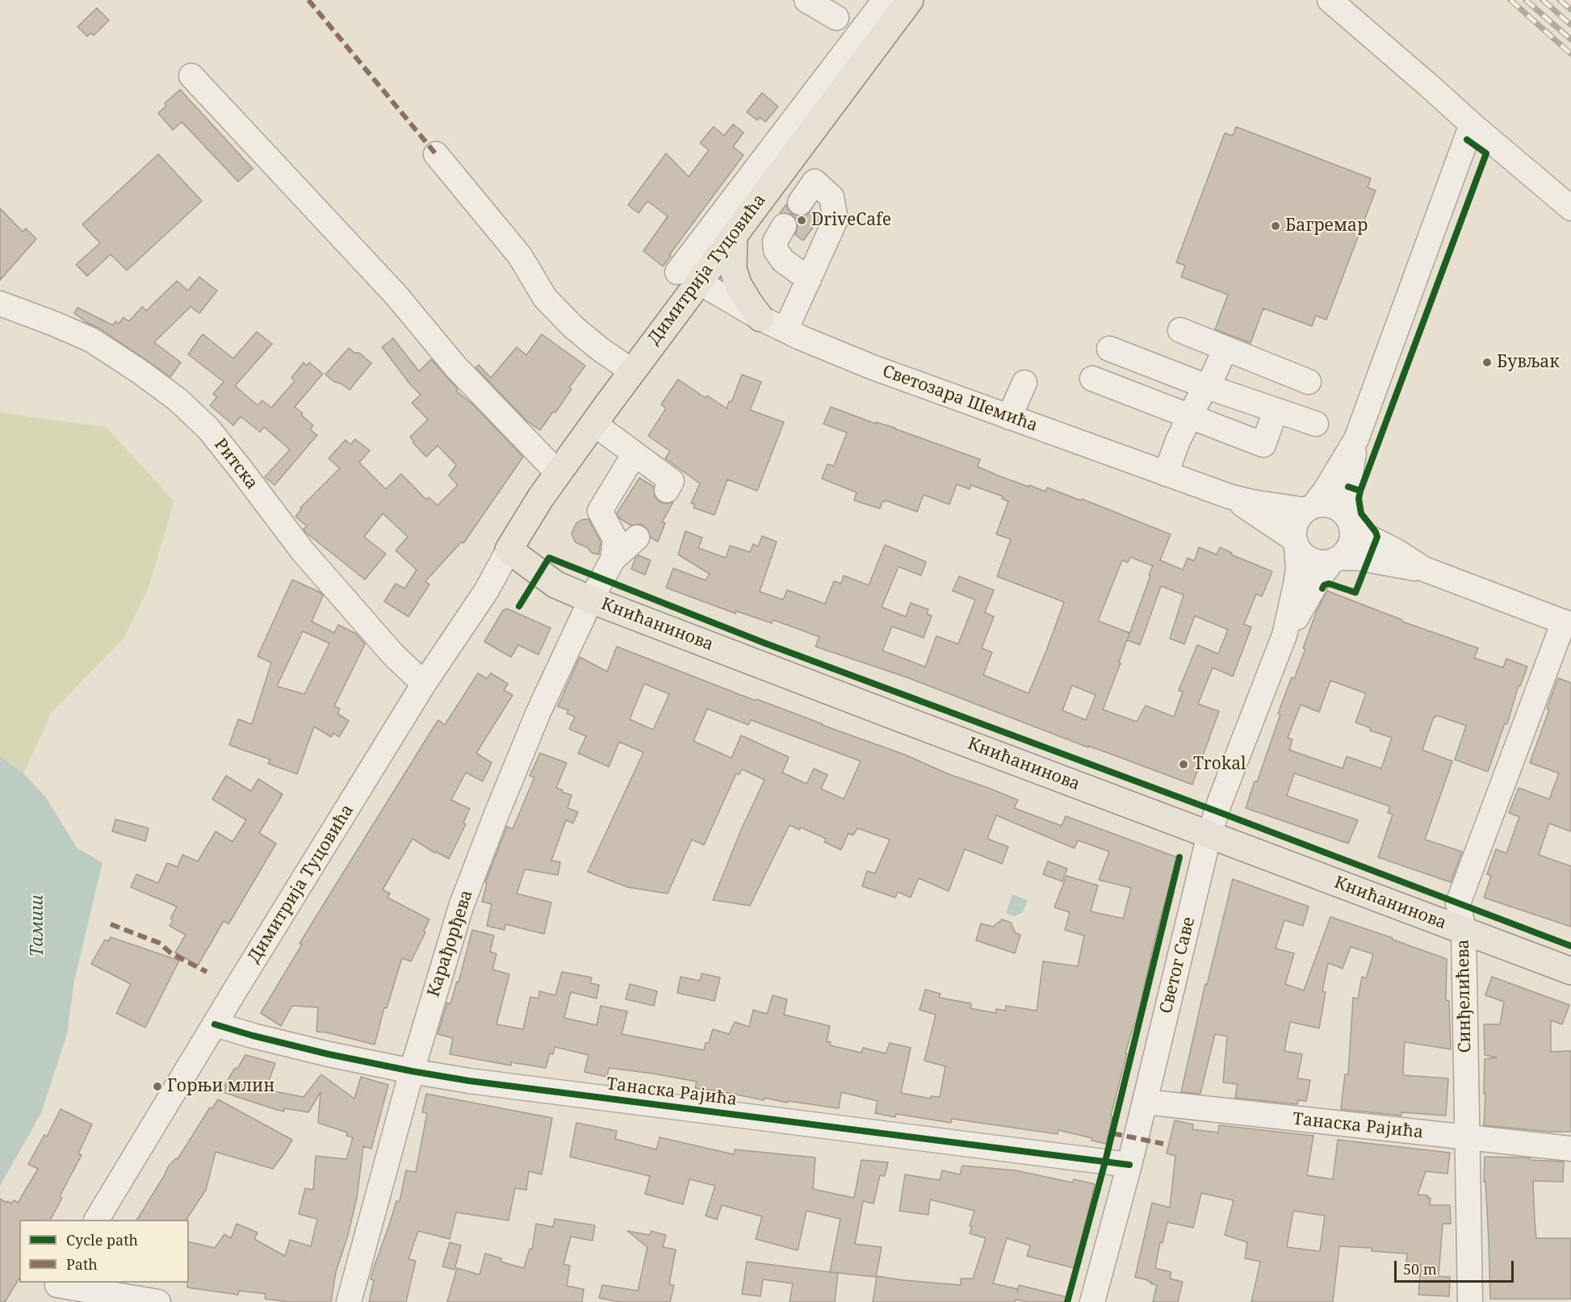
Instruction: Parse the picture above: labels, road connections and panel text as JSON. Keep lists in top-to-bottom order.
{
  "streets": {
    "main road": ["Димитрија Туцовића", "Книћанинова"],
    "street": [
      "Светозара Шемића",
      "Ритска",
      "Карађорђева",
      "Светог Саве",
      "Синђелићева",
      "Танаска Рајића"
    ]
  },
  "crossings": [
    ["Димитрија Туцовића", "Светозара Шемића"],
    ["Димитрија Туцовића", "Ритска"],
    ["Димитрија Туцовића", "Книћанинова"],
    ["Димитрија Туцовића", "Танаска Рајића"],
    ["Светозара Шемића", "Светог Саве"],
    ["Книћанинова", "Карађорђева"],
    ["Книћанинова", "Светог Саве"],
    ["Книћанинова", "Синђелићева"],
    ["Карађорђева", "Танаска Рајића"],
    ["Светог Саве", "Танаска Рајића"],
    ["Синђелићева", "Танаска Рајића"]
  ],
  "water": ["Тамиш"],
  "places": [
    "DriveCafe",
    "Багремар",
    "Бувљак",
    "Trokal",
    "Горњи млин"
  ],
  "legend": ["Cycle path", "Path"],
  "scale_bar": "50 m"
}
